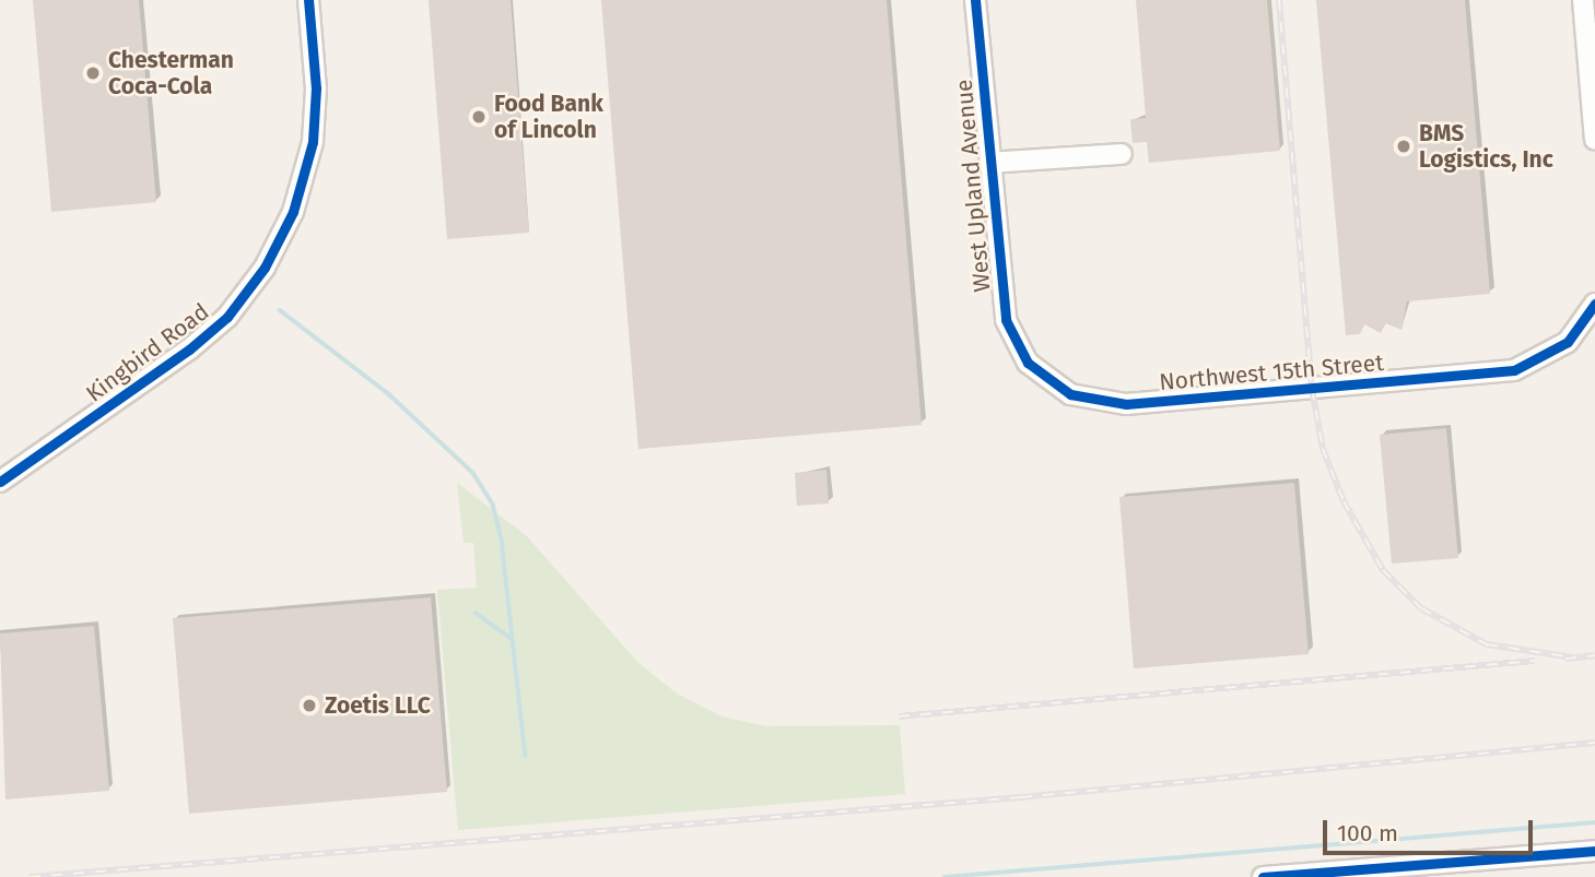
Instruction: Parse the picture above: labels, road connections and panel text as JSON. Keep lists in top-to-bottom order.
{
  "streets": {
    "street": ["West Upland Avenue", "Kingbird Road", "Northwest 15th Street"]
  },
  "crossings": [
    ["West Upland Avenue", "Northwest 15th Street"]
  ],
  "places": [
    "Chesterman Coca-Cola",
    "Food Bank of Lincoln",
    "BMS Logistics, Inc",
    "Zoetis LLC"
  ],
  "scale_bar": "100 m"
}
